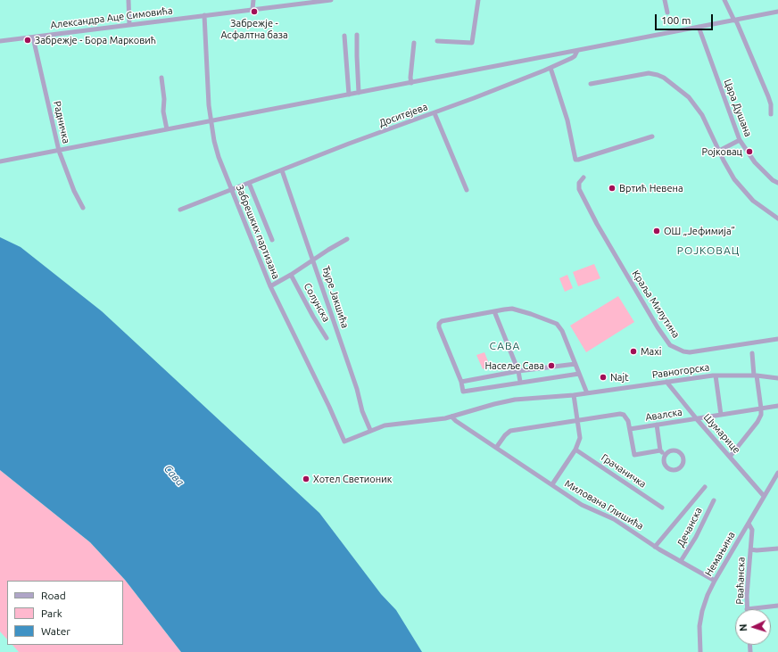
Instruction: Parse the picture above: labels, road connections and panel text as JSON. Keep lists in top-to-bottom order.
{
  "streets": {
    "street": [
      "Александра Аце Симовића",
      "Цара Душана",
      "Доситејева",
      "Радничка",
      "Забрешких партизана",
      "Ђуре Јакшића",
      "Солунска",
      "Краља Милутина",
      "Равногорска",
      "Авалска",
      "Шумарице",
      "Грачаничка",
      "Милована Глишића",
      "Дечанска",
      "Немањина",
      "Рваћанска"
    ]
  },
  "crossings": [
    ["Александра Аце Симовића", "Радничка"],
    ["Александра Аце Симовића", "Забрешких партизана"],
    ["Доситејева", "Забрешких партизана"],
    ["Доситејева", "Ђуре Јакшића"],
    ["Забрешких партизана", "Равногорска"],
    ["Ђуре Јакшића", "Равногорска"],
    ["Равногорска", "Шумарице"],
    ["Равногорска", "Милована Глишића"],
    ["Авалска", "Шумарице"],
    ["Шумарице", "Немањина"],
    ["Милована Глишића", "Дечанска"],
    ["Милована Глишића", "Немањина"],
    ["Немањина", "Рваћанска"]
  ],
  "districts": ["РОЈКОВАЦ", "САВА"],
  "water": ["Сава"],
  "places": [
    "Забрежје - Асфалтна база",
    "Забрежје - Бора Марковић",
    "Ројковац",
    "Вртић Невена",
    "ОШ „Јефимија”",
    "Maxi",
    "Насеље Сава",
    "Najt",
    "Хотел Светионик"
  ],
  "legend": ["Road", "Park", "Water"],
  "scale_bar": "100 m",
  "north": "left"
}
